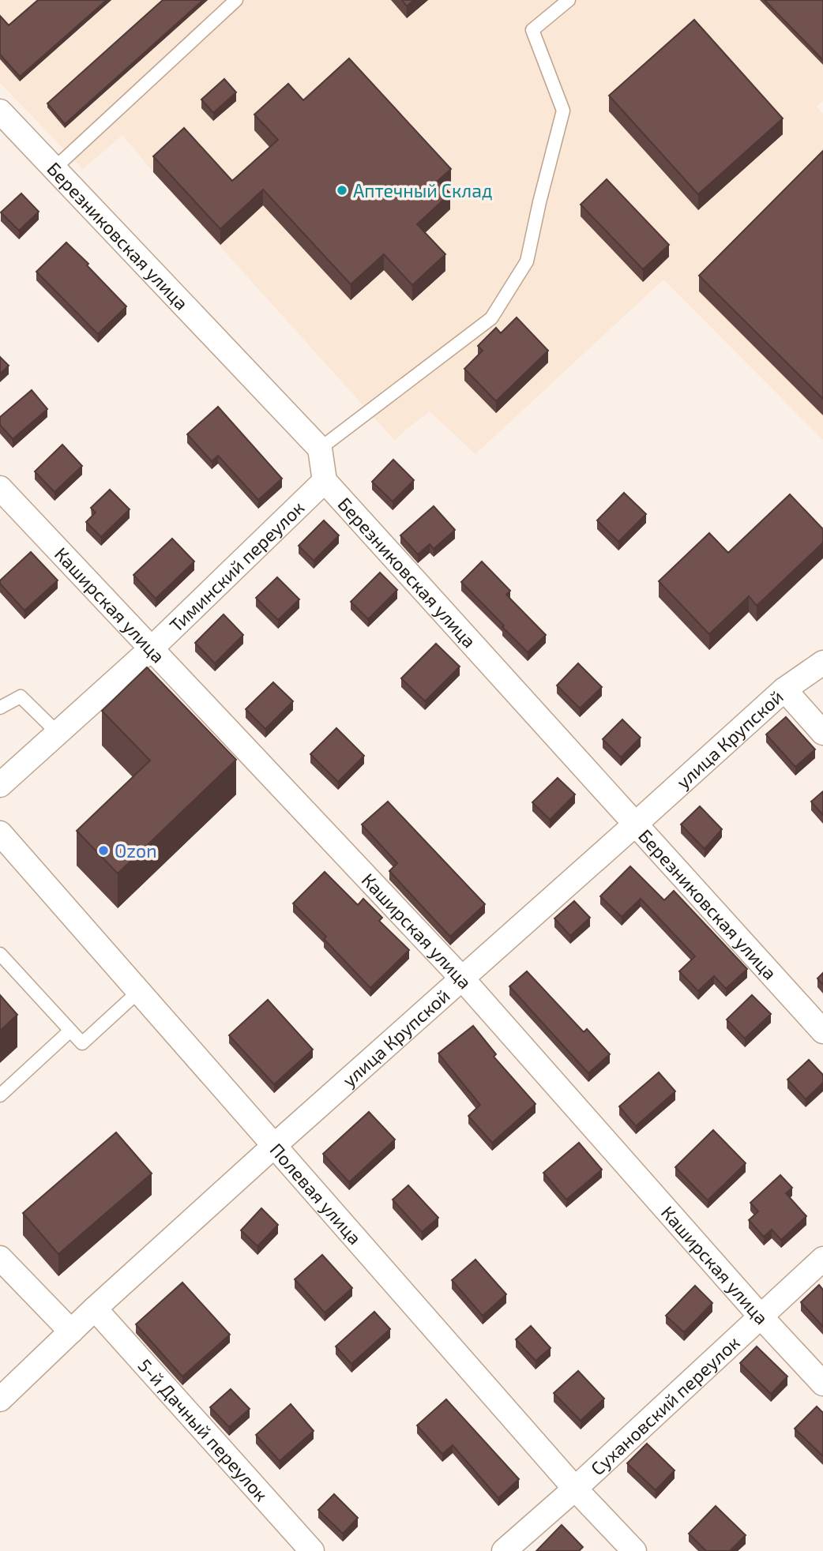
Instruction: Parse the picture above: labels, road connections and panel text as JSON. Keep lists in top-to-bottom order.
{
  "streets": {
    "street": [
      "Березниковская улица",
      "Тиминский переулок",
      "Каширская улица",
      "улица Крупской",
      "Полевая улица",
      "Сухановский переулок",
      "5-й Дачный переулок"
    ]
  },
  "crossings": [
    ["Березниковская улица", "Тиминский переулок"],
    ["Березниковская улица", "улица Крупской"],
    ["Тиминский переулок", "Каширская улица"],
    ["Каширская улица", "улица Крупской"],
    ["Каширская улица", "Сухановский переулок"],
    ["улица Крупской", "Полевая улица"],
    ["улица Крупской", "5-й Дачный переулок"],
    ["Полевая улица", "Сухановский переулок"]
  ],
  "places": ["Аптечный Склад", "Ozon"]
}
